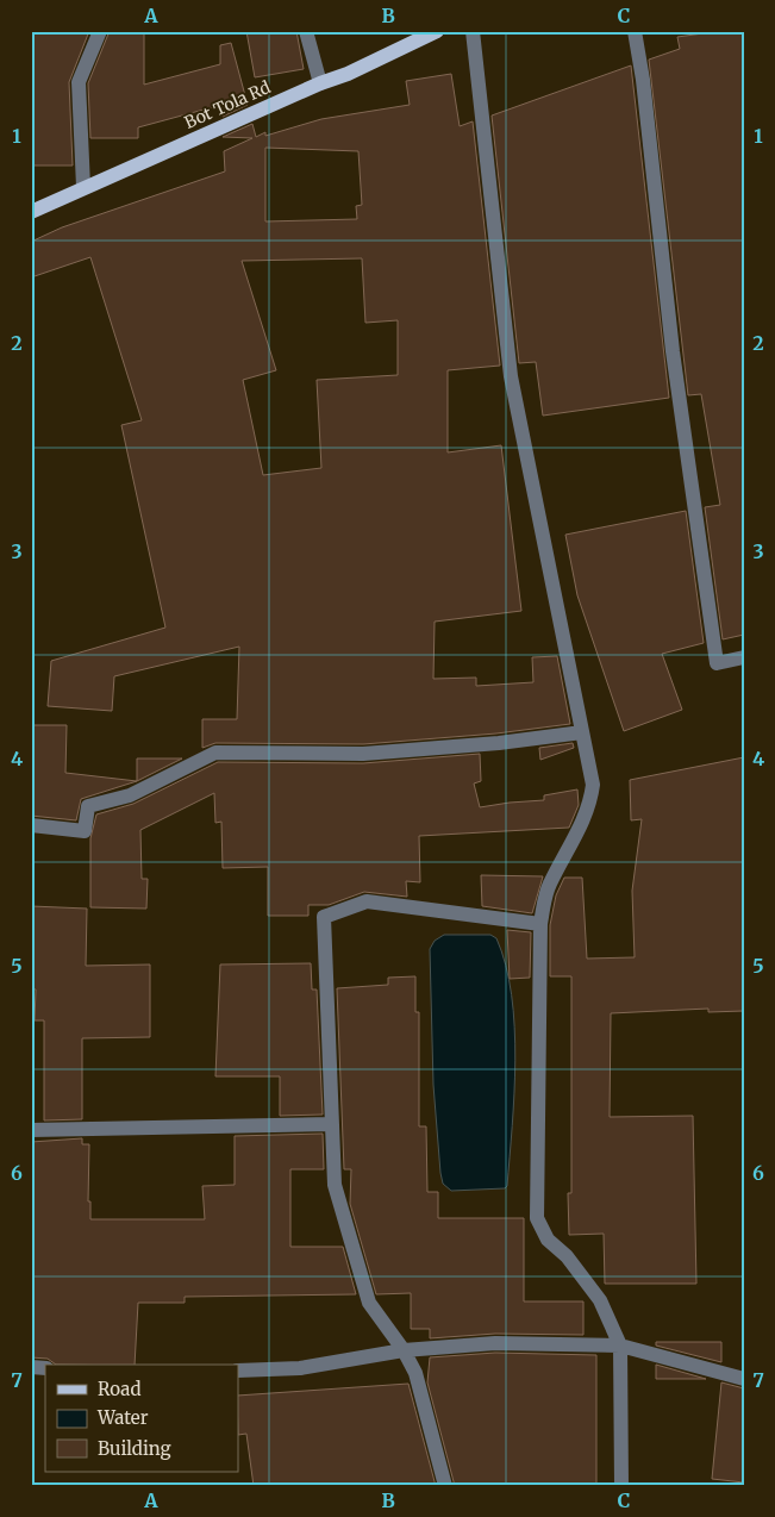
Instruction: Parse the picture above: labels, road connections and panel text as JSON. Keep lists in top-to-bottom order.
{
  "streets": {
    "main road": ["Bot Tola Rd"]
  },
  "legend": ["Road", "Water", "Building"],
  "grid": {
    "columns": ["A", "B", "C"],
    "rows": [
      "1",
      "2",
      "3",
      "4",
      "5",
      "6",
      "7"
    ]
  }
}
